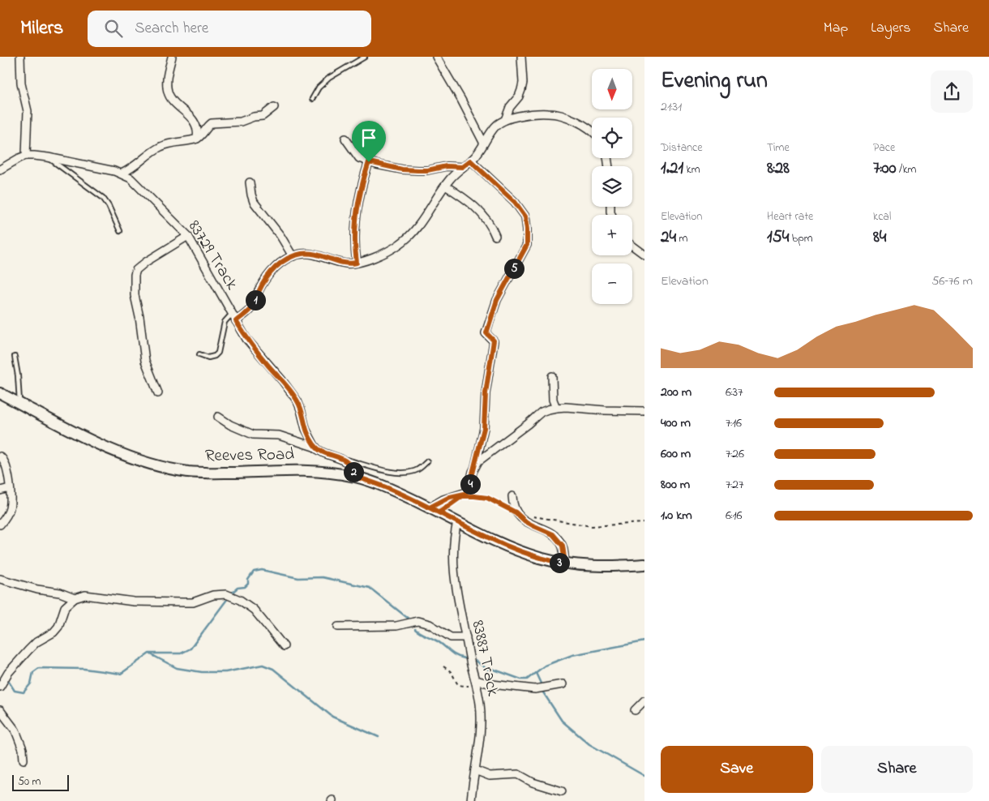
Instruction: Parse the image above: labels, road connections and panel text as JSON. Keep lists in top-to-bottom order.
{
  "streets": {
    "street": ["83729 Track", "Reeves Road", "83887 Track"]
  },
  "crossings": [
    ["Reeves Road", "83887 Track"]
  ],
  "scale_bar": "50 m",
  "north": "bottom",
  "page": {
    "header": "Milers",
    "search": "Search here",
    "nav": ["Map", "Layers", "Share"],
    "heading": ["Evening run", "21:31"],
    "map_buttons": ["+", "−"],
    "stats": [
      ["Distance", "1.21 km"],
      ["Time", "8:28"],
      ["Pace", "7:00 /km"],
      ["Elevation", "24 m"],
      ["Heart rate", "154 bpm"],
      ["kcal", "84"]
    ],
    "pins": [
      "5",
      "1",
      "2",
      "4",
      "3"
    ],
    "chart": ["Elevation", "56–76 m"],
    "list": [
      {
        "name": "200 m",
        "note": "6:37"
      },
      {
        "name": "400 m",
        "note": "7:16"
      },
      {
        "name": "600 m",
        "note": "7:26"
      },
      {
        "name": "800 m",
        "note": "7:27"
      },
      {
        "name": "1.0 km",
        "note": "6:16"
      }
    ],
    "buttons": ["Save", "Share"],
    "scale": "50 m"
  }
}
